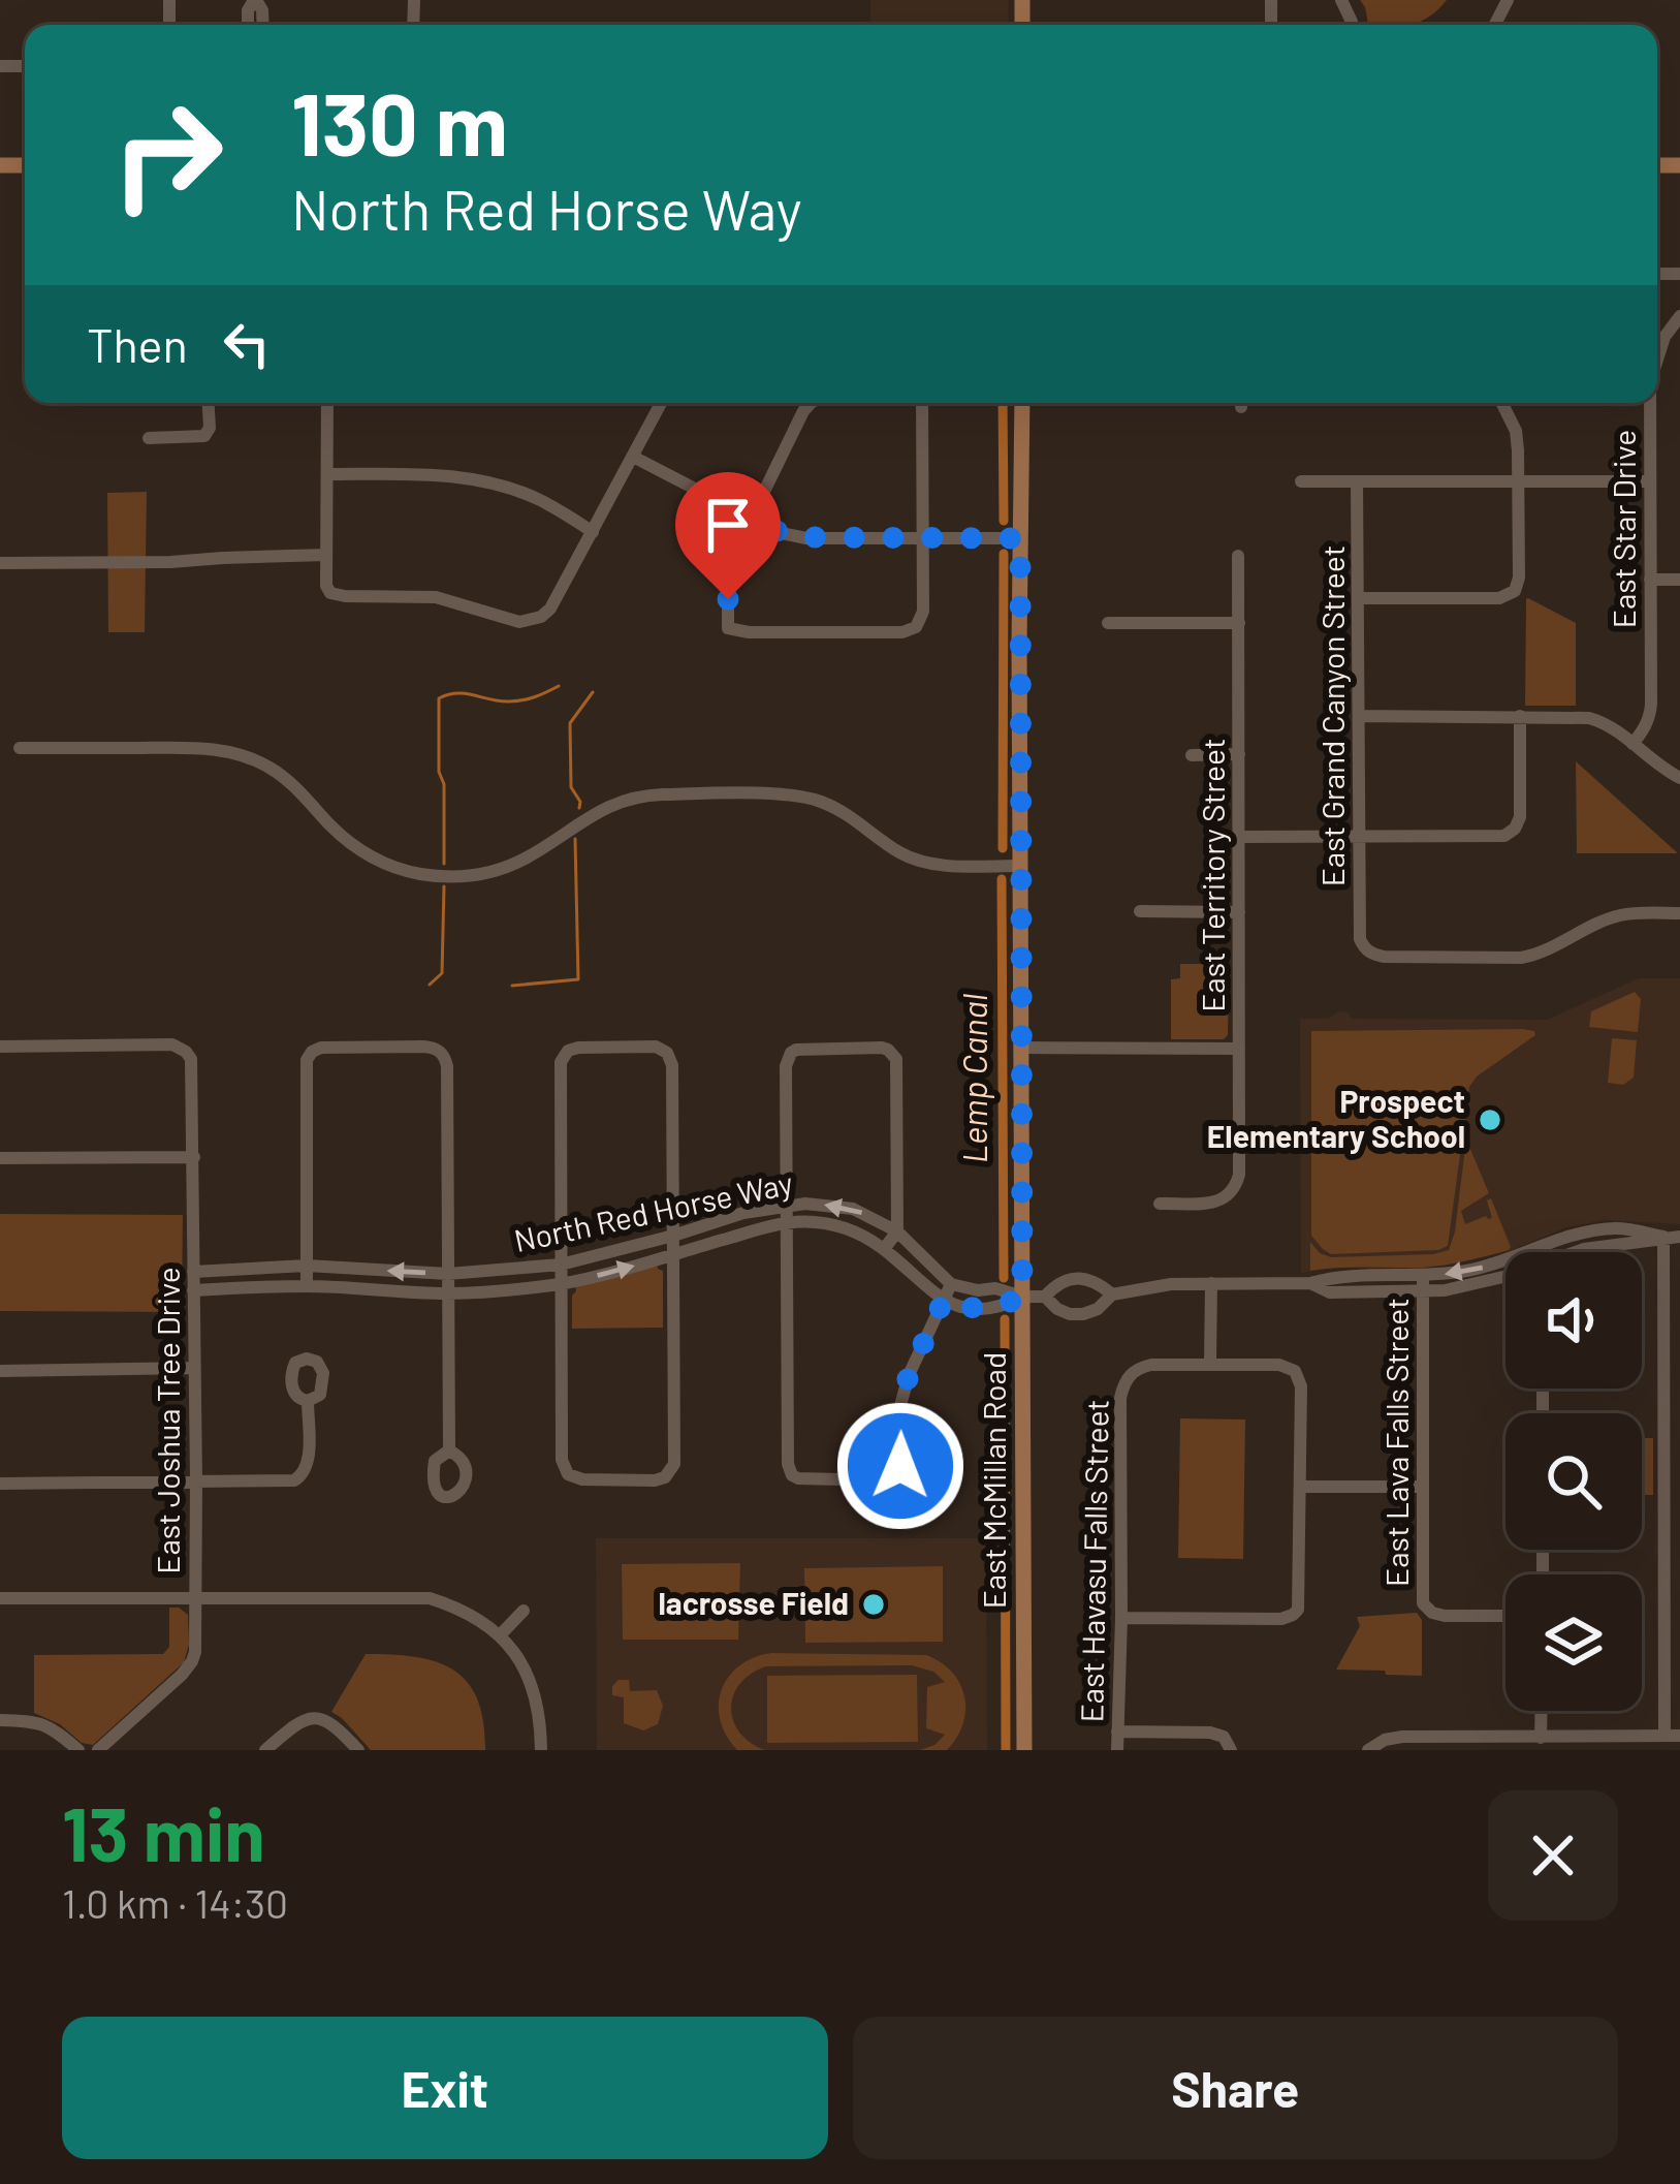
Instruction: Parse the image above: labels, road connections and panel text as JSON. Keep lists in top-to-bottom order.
{
  "streets": {
    "main road": ["East McMillan Road"],
    "street": [
      "East Star Drive",
      "East Grand Canyon Street",
      "East Territory Street",
      "North Red Horse Way",
      "East Joshua Tree Drive",
      "East Lava Falls Street",
      "East Havasu Falls Street"
    ]
  },
  "crossings": [
    ["North Red Horse Way", "East Joshua Tree Drive"]
  ],
  "water": ["Lemp Canal"],
  "places": ["Prospect Elementary School", "lacrosse Field"],
  "page": {
    "turn": ["130 m", "North Red Horse Way"],
    "then": "Then",
    "heading": ["13 min", "1.0 km · 14:30"],
    "buttons": ["Exit", "Share"]
  }
}
